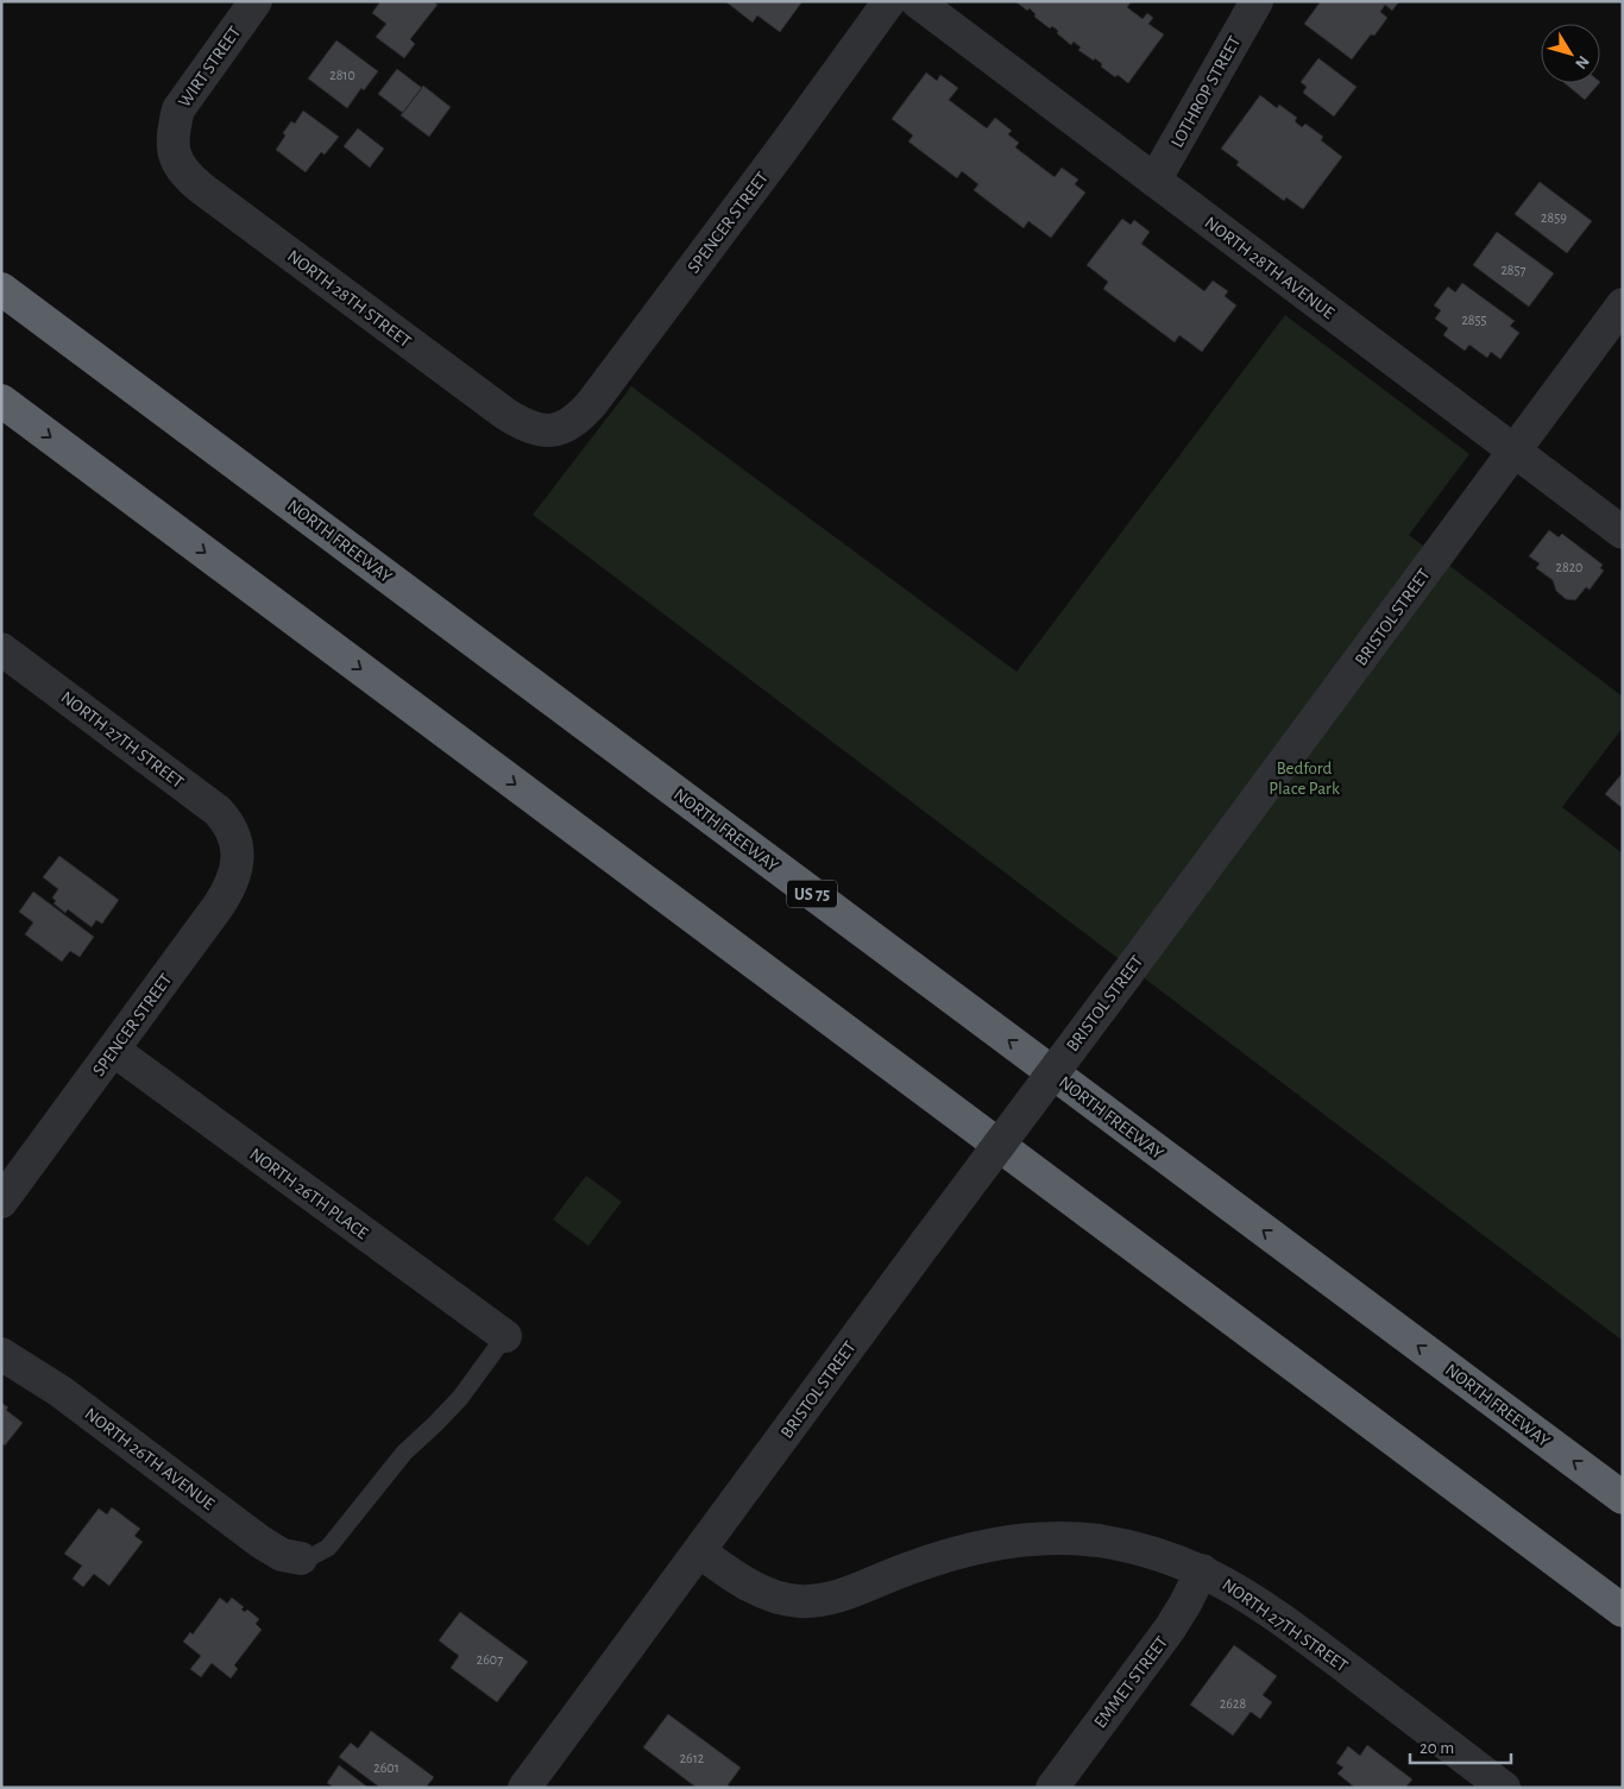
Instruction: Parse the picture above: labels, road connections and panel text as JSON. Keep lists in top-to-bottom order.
{
  "streets": {
    "highway": ["NORTH FREEWAY", "US 75"],
    "street": [
      "WIRT STREET",
      "LOTHROP STREET",
      "SPENCER STREET",
      "NORTH 28TH AVENUE",
      "NORTH 28TH STREET",
      "BRISTOL STREET",
      "NORTH 27TH STREET",
      "NORTH 26TH PLACE",
      "NORTH 26TH AVENUE",
      "EMMET STREET"
    ]
  },
  "crossings": [
    ["WIRT STREET", "NORTH 28TH STREET"],
    ["LOTHROP STREET", "NORTH 28TH AVENUE"],
    ["SPENCER STREET", "NORTH 28TH STREET"],
    ["SPENCER STREET", "NORTH 27TH STREET"],
    ["SPENCER STREET", "NORTH 26TH PLACE"],
    ["NORTH 28TH AVENUE", "BRISTOL STREET"],
    ["BRISTOL STREET", "NORTH 27TH STREET"],
    ["NORTH 27TH STREET", "EMMET STREET"]
  ],
  "parks": ["Bedford Place Park"],
  "house_numbers": [
    "2810",
    "2859",
    "2857",
    "2855",
    "2820",
    "2607",
    "2628",
    "2612",
    "2601"
  ],
  "scale_bar": "20 m",
  "north": "bottom right"
}
